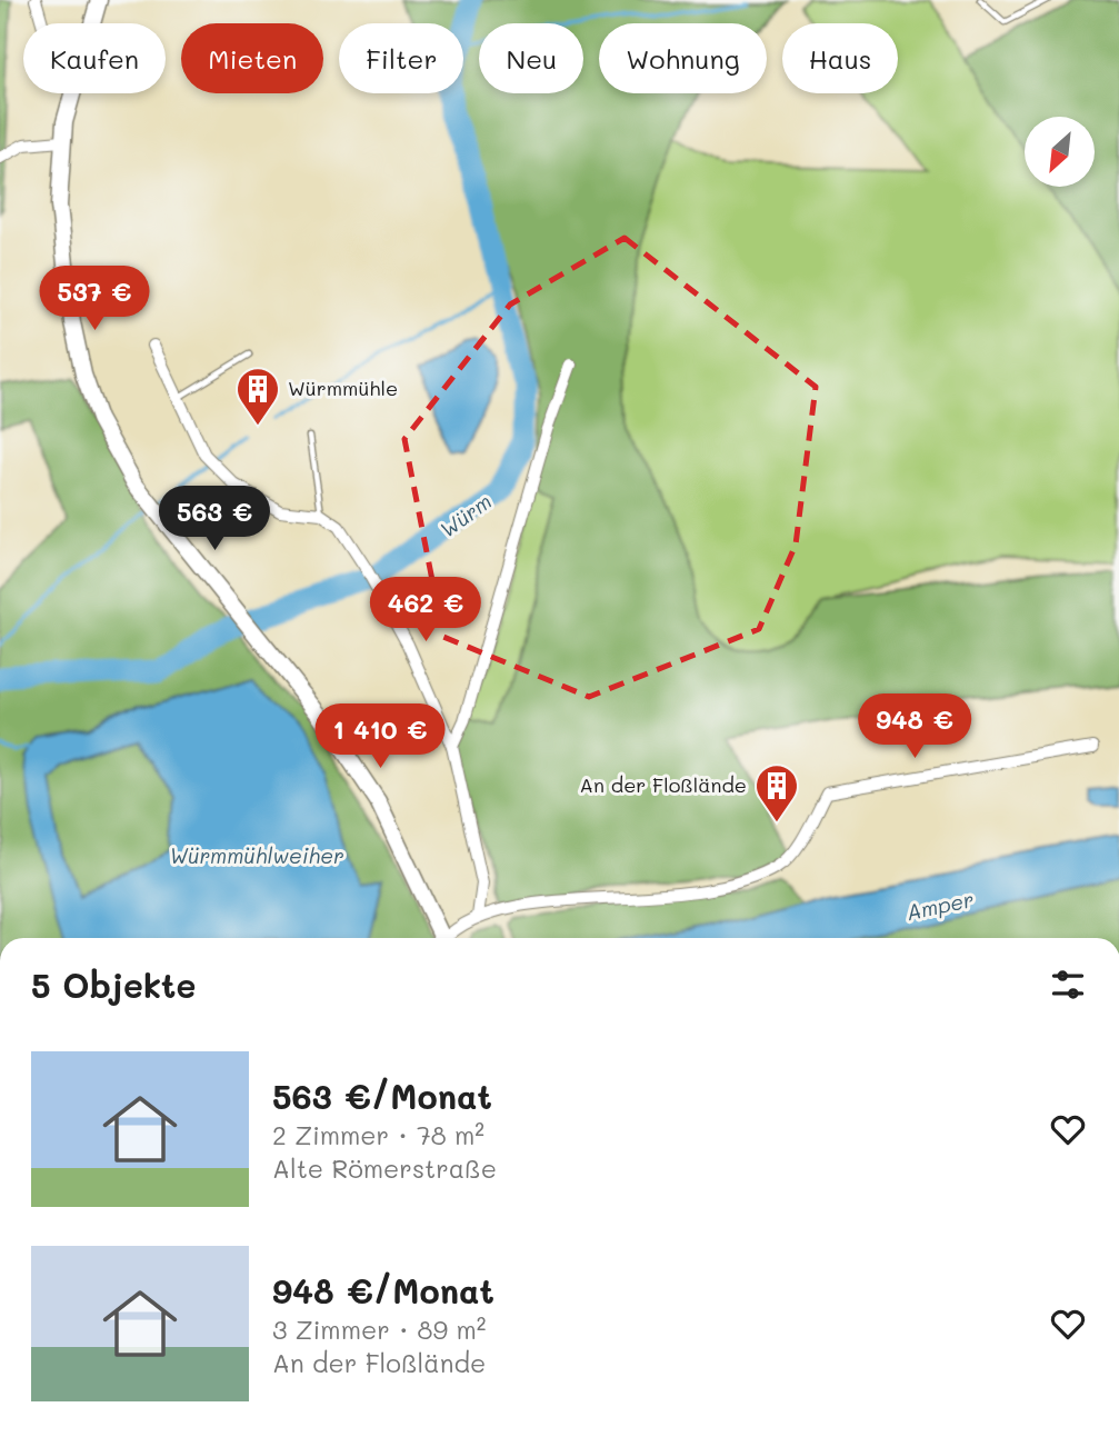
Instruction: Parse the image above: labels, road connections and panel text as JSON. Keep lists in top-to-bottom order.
{
  "water": ["Würm", "Würmmühlweiher", "Amper"],
  "places": {
    "building": ["Würmmühle", "An der Floßlände"]
  },
  "north": "bottom left",
  "page": {
    "chip": [
      "Kaufen",
      "Mieten",
      "Filter",
      "Neu",
      "Wohnung",
      "Haus"
    ],
    "price": [
      "537 €",
      "563 €",
      "462 €",
      "948 €",
      "1 410 €"
    ],
    "heading": "5 Objekte",
    "list": [
      {
        "name": "563 €/Monat",
        "note": "2 Zimmer · 78 m² · Alte Römerstraße"
      },
      {
        "name": "948 €/Monat",
        "note": "3 Zimmer · 89 m² · An der Floßlände"
      }
    ]
  }
}
